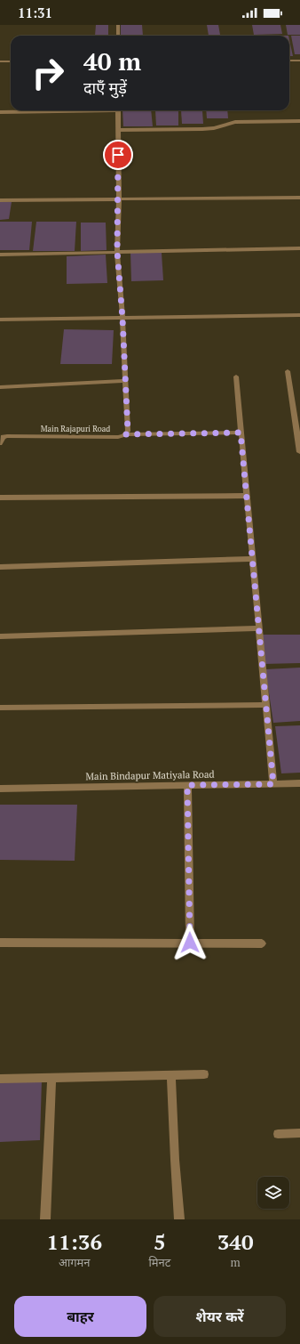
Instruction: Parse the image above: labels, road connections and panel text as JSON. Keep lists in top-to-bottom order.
{
  "streets": {
    "street": ["Main Rajapuri Road", "Main Bindapur Matiyala Road"]
  },
  "page": {
    "status": "11:31",
    "turn": ["40 m", "दाएँ मुड़ें"],
    "eta": [
      "11:36",
      "आगमन",
      "5",
      "मिनट",
      "340",
      "m"
    ],
    "buttons": ["बाहर", "शेयर करें"]
  }
}
